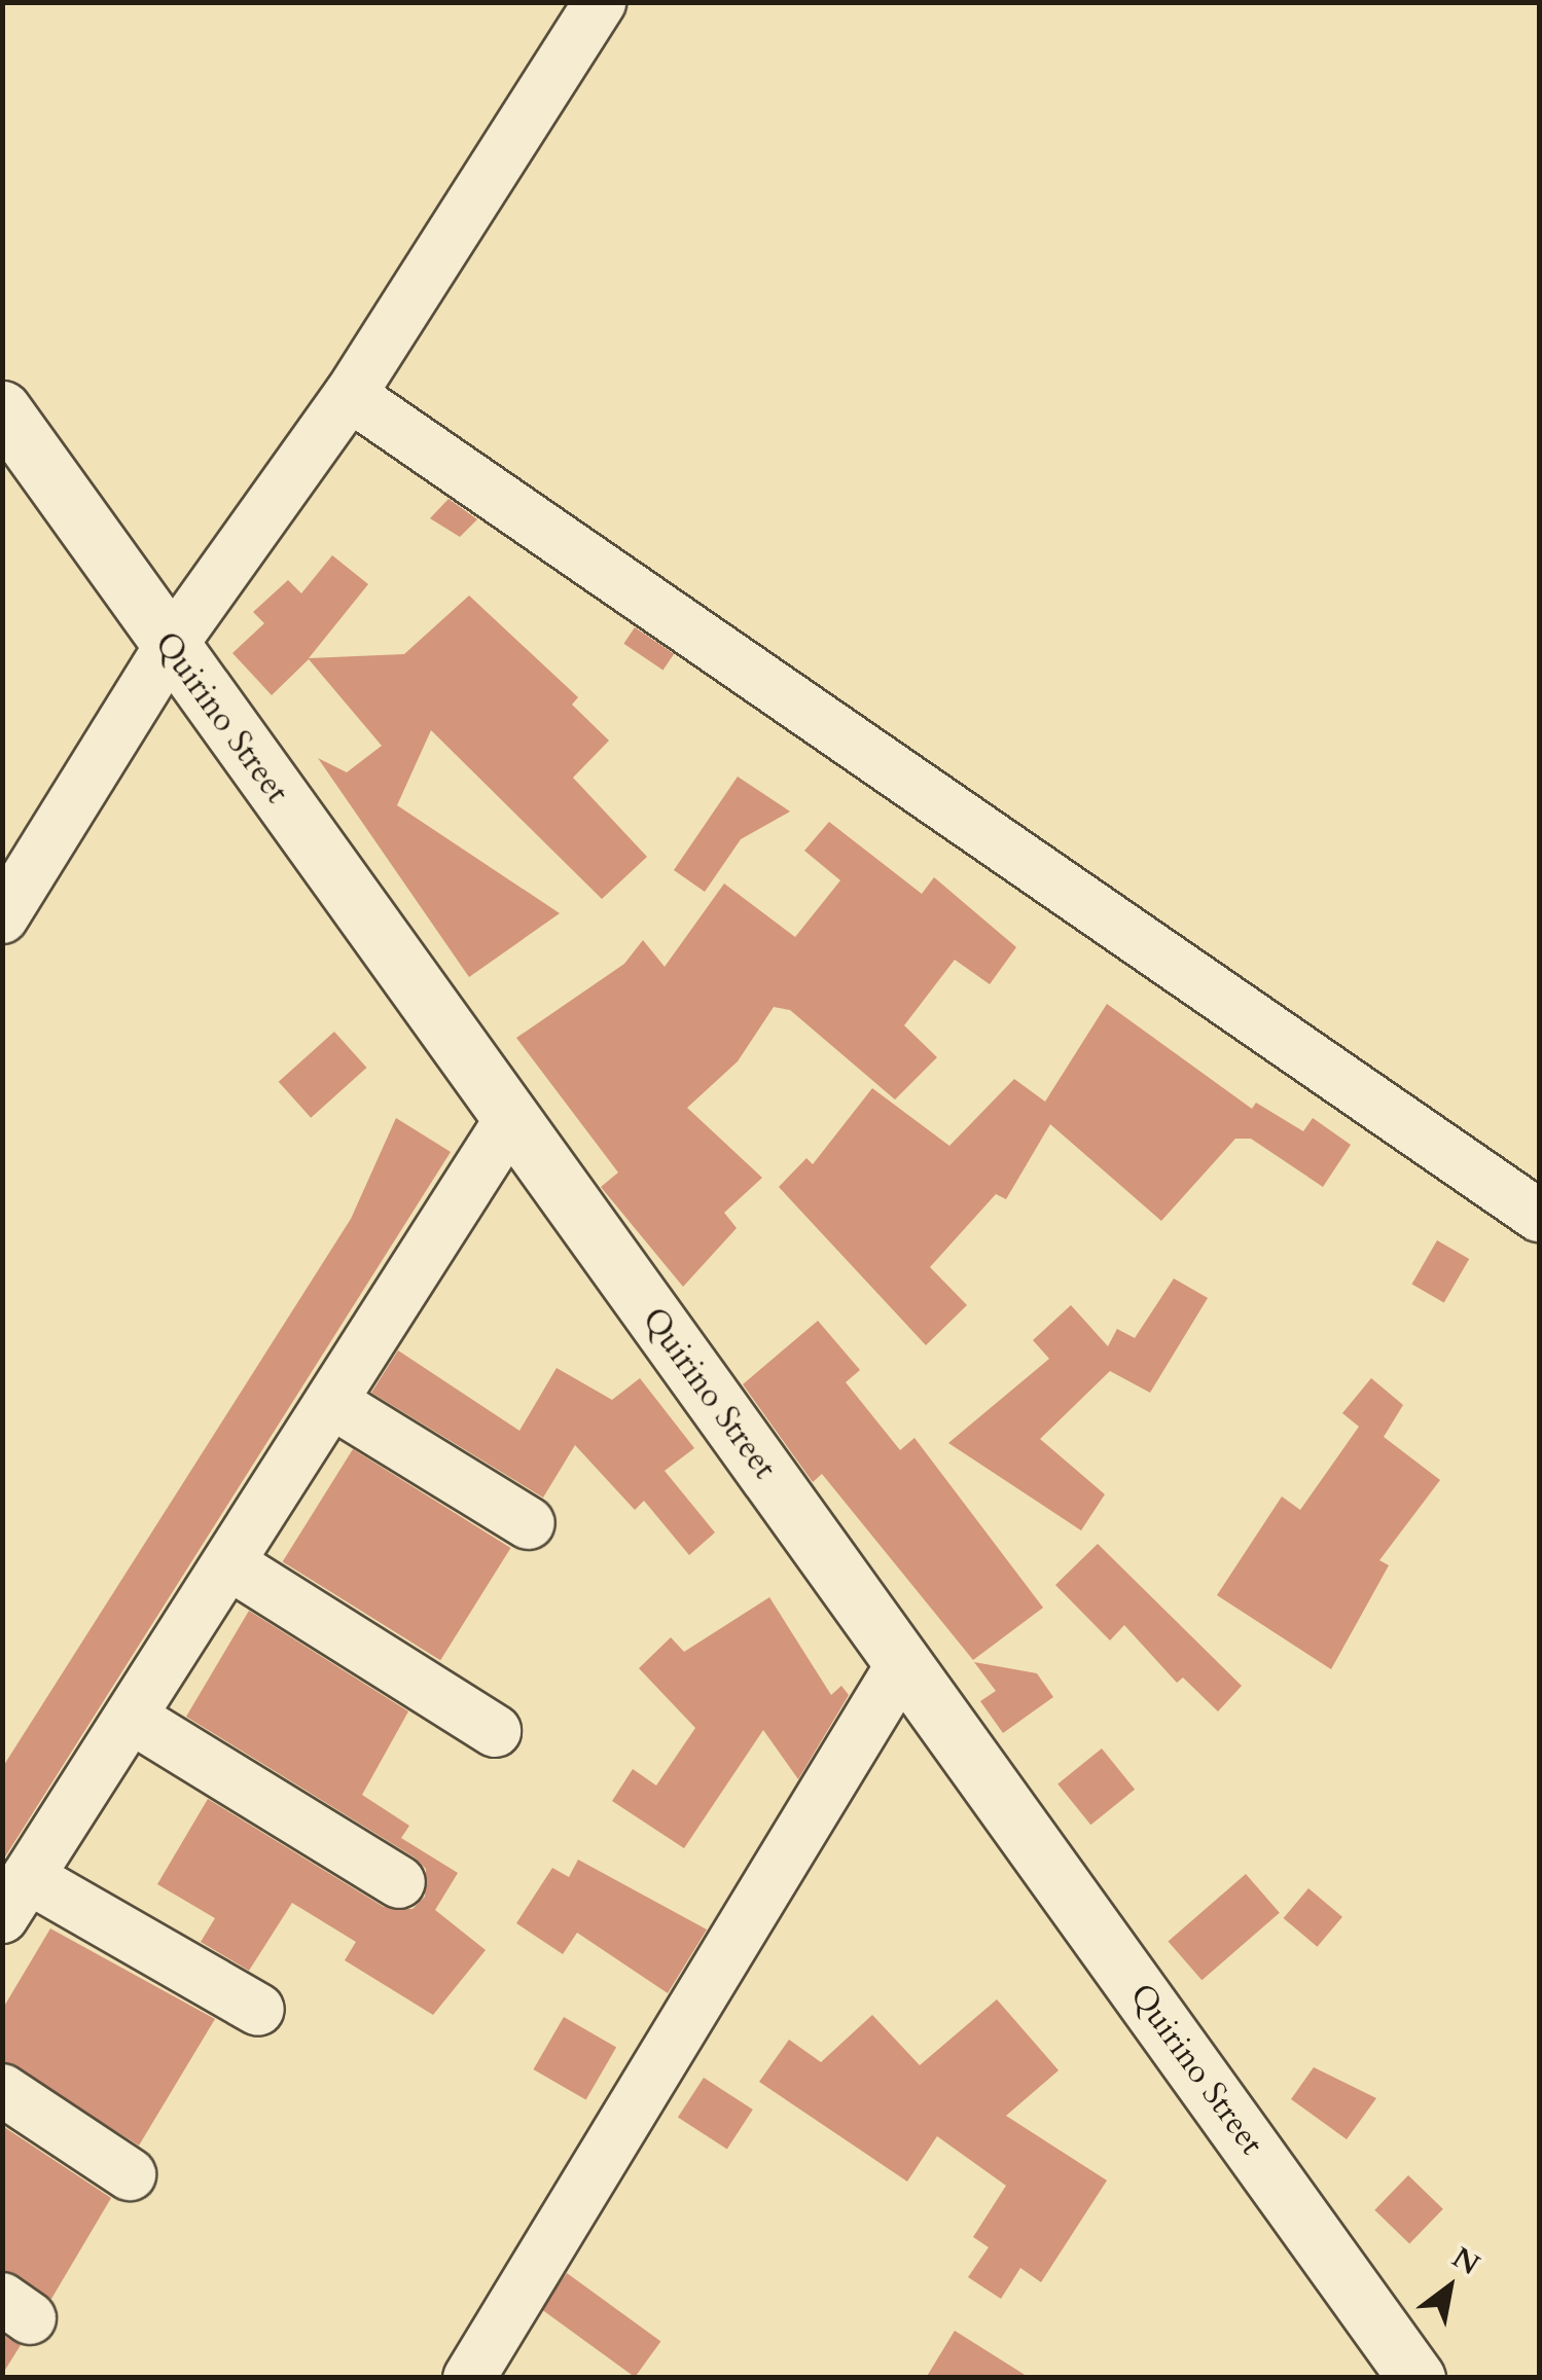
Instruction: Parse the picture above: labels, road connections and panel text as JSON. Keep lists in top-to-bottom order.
{
  "streets": {
    "street": ["Quirino Street"]
  },
  "north": "top right"
}
